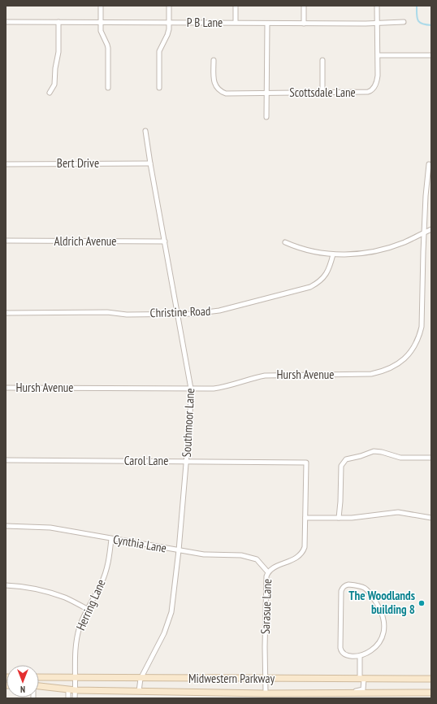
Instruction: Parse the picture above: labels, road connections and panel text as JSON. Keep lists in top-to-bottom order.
{
  "streets": {
    "main road": ["Midwestern Parkway"],
    "street": [
      "P B Lane",
      "Scottsdale Lane",
      "Bert Drive",
      "Aldrich Avenue",
      "Christine Road",
      "Hursh Avenue",
      "Southmoor Lane",
      "Carol Lane",
      "Cynthia Lane",
      "Herring Lane",
      "Sarasue Lane"
    ]
  },
  "crossings": [
    ["P B Lane", "Scottsdale Lane"],
    ["Bert Drive", "Southmoor Lane"],
    ["Aldrich Avenue", "Southmoor Lane"],
    ["Christine Road", "Southmoor Lane"],
    ["Hursh Avenue", "Southmoor Lane"],
    ["Southmoor Lane", "Carol Lane"],
    ["Southmoor Lane", "Cynthia Lane"],
    ["Southmoor Lane", "Midwestern Parkway"],
    ["Carol Lane", "Sarasue Lane"],
    ["Cynthia Lane", "Herring Lane"],
    ["Cynthia Lane", "Sarasue Lane"],
    ["Herring Lane", "Midwestern Parkway"],
    ["Sarasue Lane", "Midwestern Parkway"]
  ],
  "places": ["The Woodlands building 8"],
  "north": "bottom"
}
